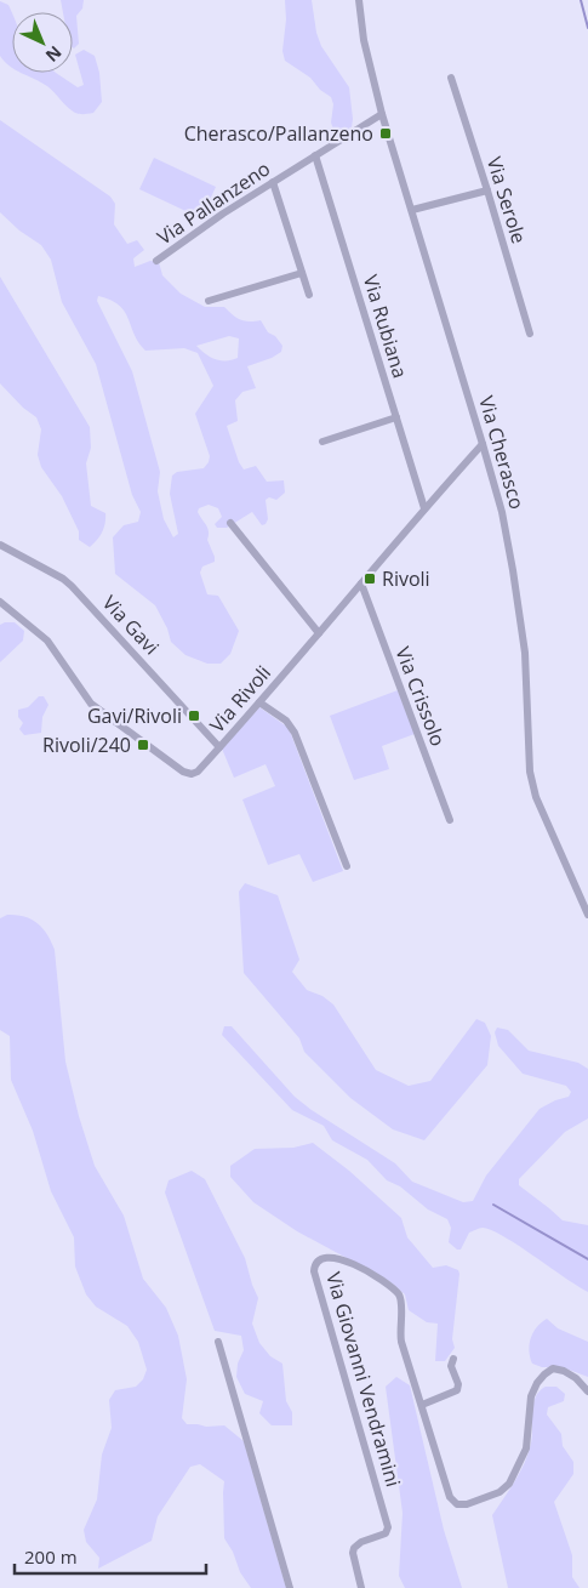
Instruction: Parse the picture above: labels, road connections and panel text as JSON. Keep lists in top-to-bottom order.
{
  "streets": {
    "street": [
      "Via Serole",
      "Via Pallanzeno",
      "Via Rubiana",
      "Via Cherasco",
      "Via Gavi",
      "Via Crissolo",
      "Via Rivoli",
      "Via Giovanni Vendramini"
    ]
  },
  "crossings": [
    ["Via Pallanzeno", "Via Rubiana"],
    ["Via Pallanzeno", "Via Cherasco"],
    ["Via Rubiana", "Via Rivoli"],
    ["Via Cherasco", "Via Rivoli"],
    ["Via Gavi", "Via Rivoli"],
    ["Via Crissolo", "Via Rivoli"]
  ],
  "places": {
    "transit": [
      "Cherasco/Pallanzeno",
      "Rivoli",
      "Gavi/Rivoli",
      "Rivoli/240"
    ]
  },
  "scale_bar": "200 m",
  "north": "bottom right"
}
